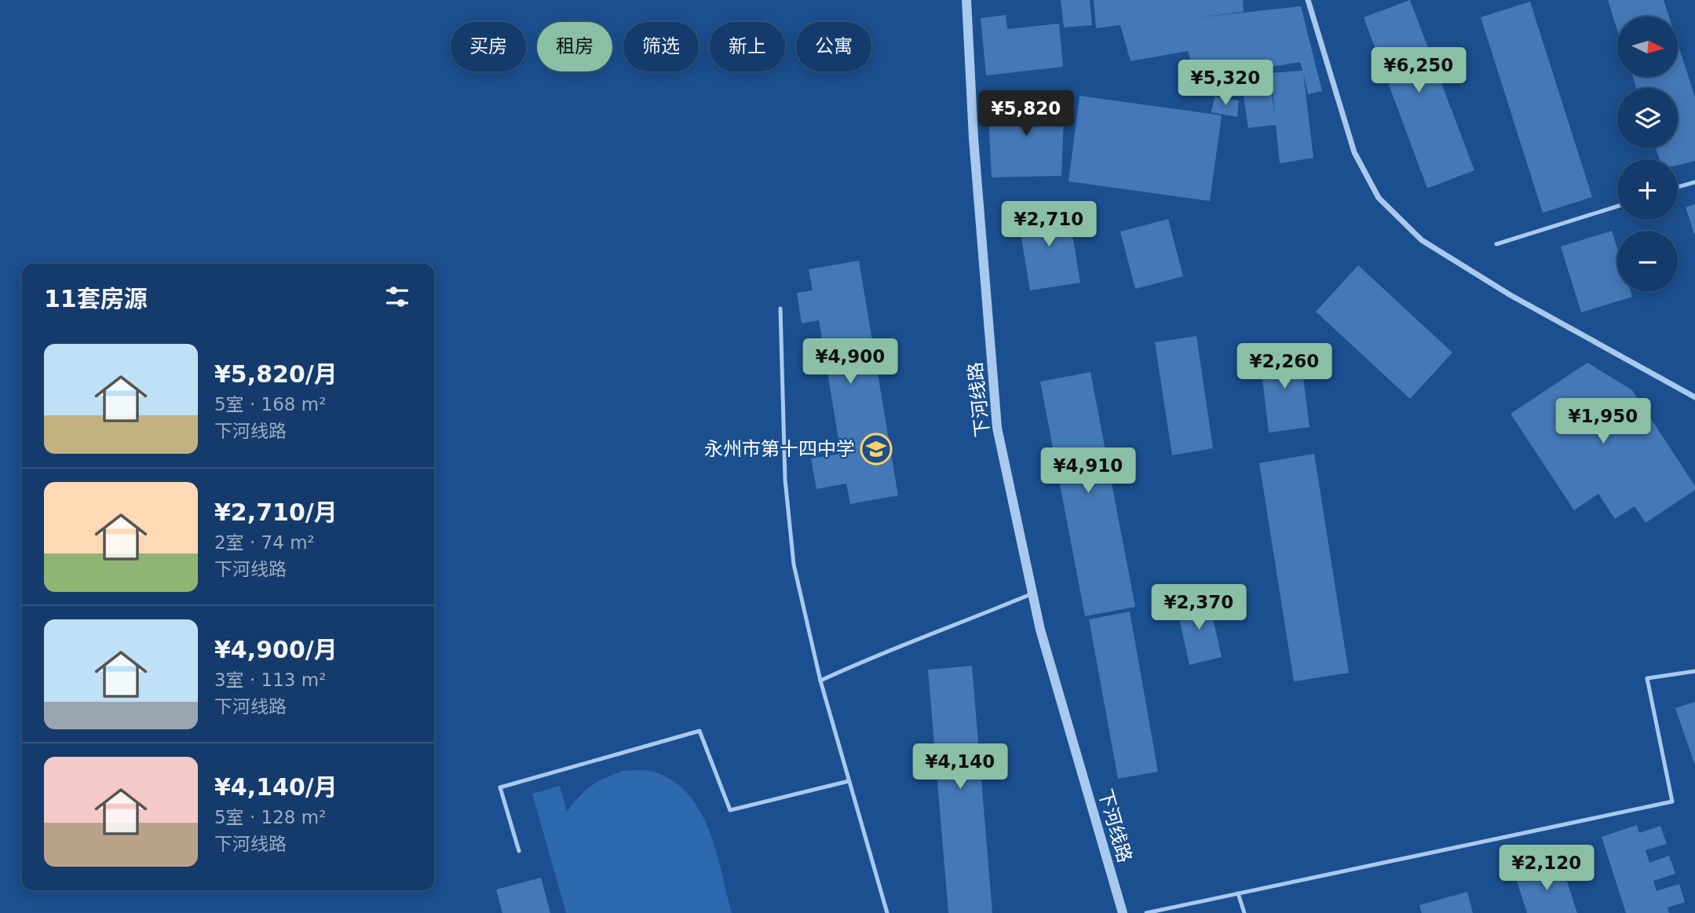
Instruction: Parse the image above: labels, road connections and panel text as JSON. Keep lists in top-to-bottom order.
{
  "streets": {
    "street": ["下河线路"]
  },
  "places": {
    "school or university": ["永州市第十四中学"]
  },
  "north": "right",
  "page": {
    "map_buttons": ["+", "−"],
    "chip": [
      "买房",
      "租房",
      "筛选",
      "新上",
      "公寓"
    ],
    "price": [
      "¥6,250",
      "¥5,320",
      "¥5,820",
      "¥2,710",
      "¥4,900",
      "¥2,260",
      "¥1,950",
      "¥4,910",
      "¥2,370",
      "¥4,140",
      "¥2,120"
    ],
    "heading": "11套房源",
    "list": [
      {
        "name": "¥5,820/月",
        "note": "5室 · 168 m² · 下河线路"
      },
      {
        "name": "¥2,710/月",
        "note": "2室 · 74 m² · 下河线路"
      },
      {
        "name": "¥4,900/月",
        "note": "3室 · 113 m² · 下河线路"
      },
      {
        "name": "¥4,140/月",
        "note": "5室 · 128 m² · 下河线路"
      }
    ]
  }
}
